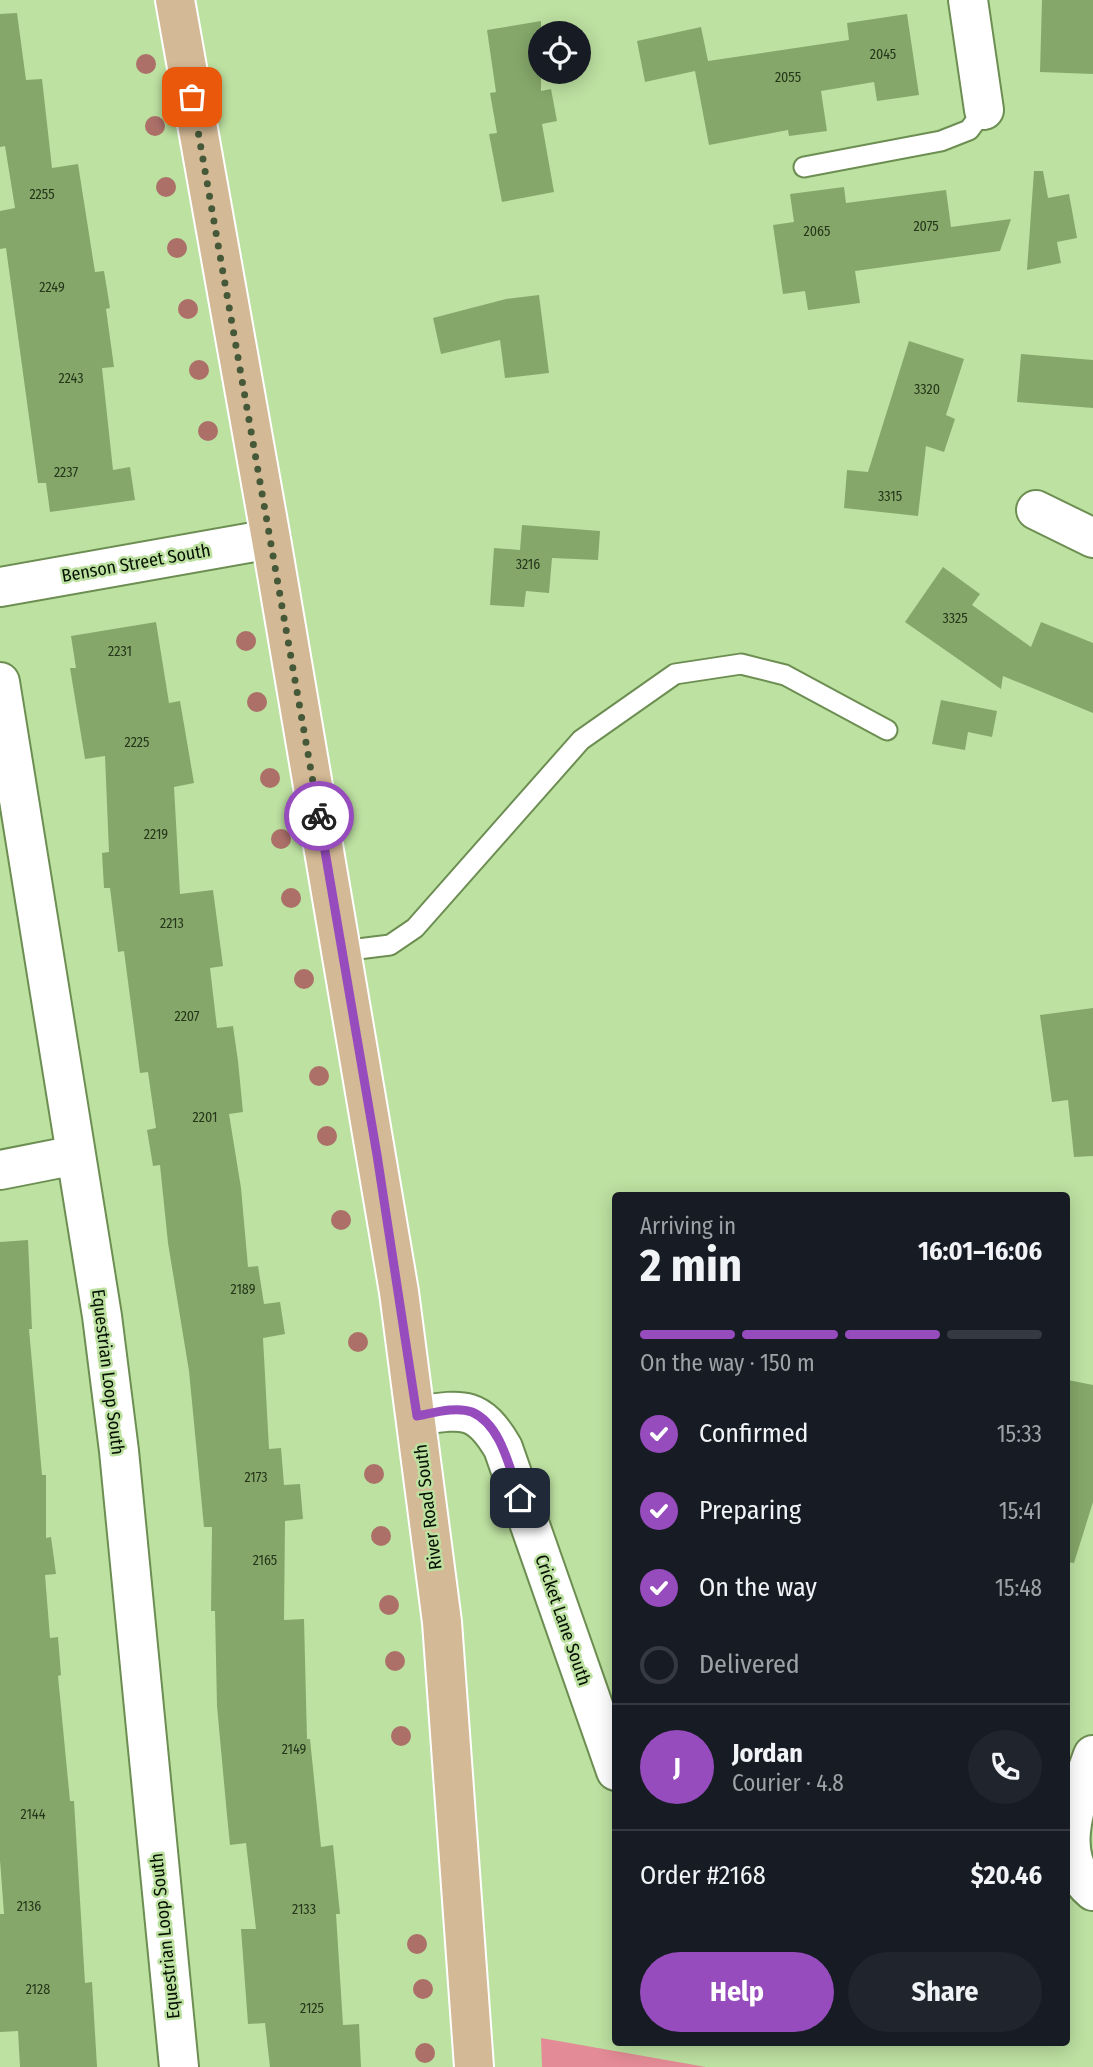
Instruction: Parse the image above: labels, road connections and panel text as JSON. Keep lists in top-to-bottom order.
{
  "streets": {
    "main road": ["River Road South"],
    "street": ["Benson Street South", "Equestrian Loop South", "Cricket Lane South"]
  },
  "crossings": [
    ["Benson Street South", "River Road South"],
    ["River Road South", "Cricket Lane South"]
  ],
  "house_numbers": [
    "2045",
    "2055",
    "2255",
    "2075",
    "2065",
    "2249",
    "2243",
    "3320",
    "2237",
    "3315",
    "3216",
    "3325",
    "2231",
    "2225",
    "2219",
    "2213",
    "2207",
    "2201",
    "2189",
    "2173",
    "2165",
    "2149",
    "2144",
    "2136",
    "2133",
    "2128",
    "2125"
  ],
  "page": {
    "heading": ["2 min", "Arriving in", "16:01–16:06"],
    "panel": [
      "Jordan",
      "Courier · 4.8",
      "Order #2168",
      "$20.46"
    ],
    "bar": "On the way · 150 m",
    "list": [
      ["Confirmed", "15:33"],
      ["Preparing", "15:41"],
      ["On the way", "15:48"],
      "Delivered"
    ],
    "round": "J",
    "buttons": ["Help", "Share"]
  }
}
